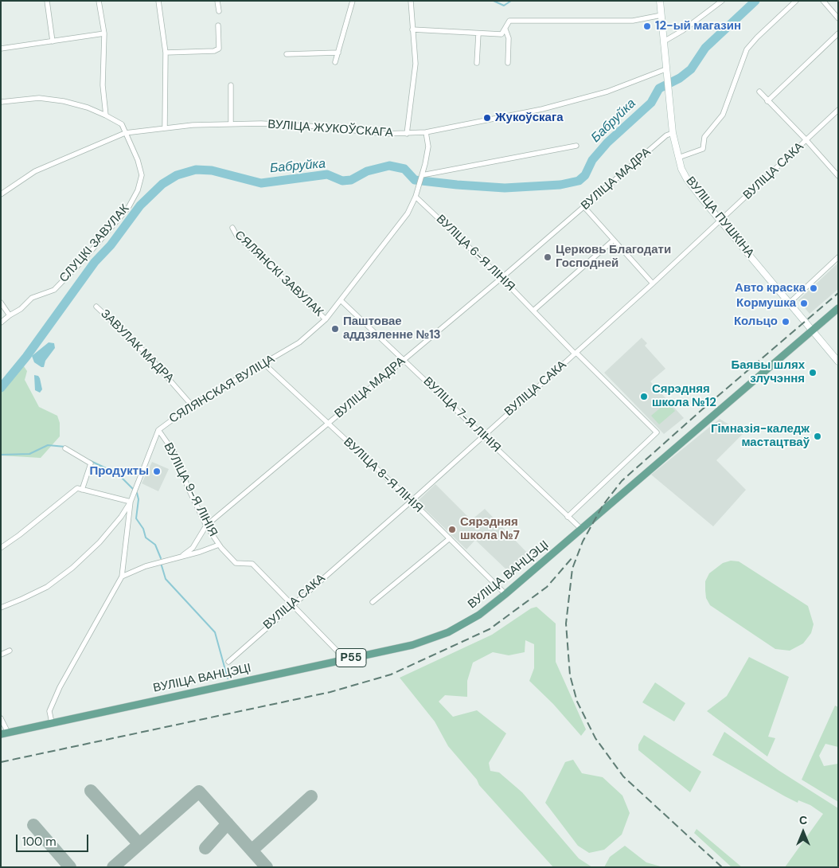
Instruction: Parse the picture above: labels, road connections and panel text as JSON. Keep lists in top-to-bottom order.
{
  "streets": {
    "main road": ["ВУЛІЦА ПУШКІНА", "ВУЛІЦА ВАНЦЭЦІ", "Р55"],
    "street": [
      "ВУЛІЦА ЖУКОЎСКАГА",
      "ВУЛІЦА САКА",
      "ВУЛІЦА МАДРА",
      "СЛУЦКІ ЗАВУЛАК",
      "ВУЛІЦА 6-Я ЛІНІЯ",
      "СЯЛЯНСКІ ЗАВУЛАК",
      "ЗАВУЛАК МАДРА",
      "СЯЛЯНСКАЯ ВУЛІЦА",
      "ВУЛІЦА 7-Я ЛІНІЯ",
      "ВУЛІЦА 8-Я ЛІНІЯ",
      "ВУЛІЦА 9-Я ЛІНІЯ"
    ]
  },
  "crossings": [
    ["ВУЛІЦА ЖУКОЎСКАГА", "ВУЛІЦА ПУШКІНА"],
    ["ВУЛІЦА ЖУКОЎСКАГА", "СЛУЦКІ ЗАВУЛАК"],
    ["ВУЛІЦА ЖУКОЎСКАГА", "СЯЛЯНСКАЯ ВУЛІЦА"],
    ["ВУЛІЦА САКА", "ВУЛІЦА ПУШКІНА"],
    ["ВУЛІЦА САКА", "ВУЛІЦА 6-Я ЛІНІЯ"],
    ["ВУЛІЦА САКА", "ВУЛІЦА 7-Я ЛІНІЯ"],
    ["ВУЛІЦА САКА", "ВУЛІЦА 8-Я ЛІНІЯ"],
    ["ВУЛІЦА САКА", "ВУЛІЦА 9-Я ЛІНІЯ"],
    ["ВУЛІЦА МАДРА", "ВУЛІЦА ПУШКІНА"],
    ["ВУЛІЦА МАДРА", "ВУЛІЦА 6-Я ЛІНІЯ"],
    ["ВУЛІЦА МАДРА", "СЯЛЯНСКАЯ ВУЛІЦА"],
    ["ВУЛІЦА МАДРА", "ВУЛІЦА 7-Я ЛІНІЯ"],
    ["ВУЛІЦА МАДРА", "ВУЛІЦА 8-Я ЛІНІЯ"],
    ["ВУЛІЦА МАДРА", "ВУЛІЦА 9-Я ЛІНІЯ"],
    ["ВУЛІЦА ПУШКІНА", "ВУЛІЦА ВАНЦЭЦІ"],
    ["ВУЛІЦА 6-Я ЛІНІЯ", "СЯЛЯНСКАЯ ВУЛІЦА"],
    ["ВУЛІЦА 6-Я ЛІНІЯ", "ВУЛІЦА 7-Я ЛІНІЯ"],
    ["СЯЛЯНСКІ ЗАВУЛАК", "СЯЛЯНСКАЯ ВУЛІЦА"],
    ["ЗАВУЛАК МАДРА", "СЯЛЯНСКАЯ ВУЛІЦА"],
    ["СЯЛЯНСКАЯ ВУЛІЦА", "ВУЛІЦА 7-Я ЛІНІЯ"],
    ["СЯЛЯНСКАЯ ВУЛІЦА", "ВУЛІЦА 8-Я ЛІНІЯ"],
    ["СЯЛЯНСКАЯ ВУЛІЦА", "ВУЛІЦА 9-Я ЛІНІЯ"],
    ["СЯЛЯНСКАЯ ВУЛІЦА", "ВУЛІЦА ВАНЦЭЦІ"],
    ["ВУЛІЦА 7-Я ЛІНІЯ", "ВУЛІЦА ВАНЦЭЦІ"],
    ["ВУЛІЦА 8-Я ЛІНІЯ", "ВУЛІЦА ВАНЦЭЦІ"],
    ["ВУЛІЦА 9-Я ЛІНІЯ", "ВУЛІЦА ВАНЦЭЦІ"]
  ],
  "water": ["Бабруйка"],
  "places": [
    "12-ый магазин",
    "Жукоўскага",
    "Церковь Благодати Господней",
    "Авто краска",
    "Кормушка",
    "Кольцо",
    "Паштовае аддзяленне №13",
    "Баявы шлях злучэння",
    "Сярэдняя школа №12",
    "Гімназія-каледж мастацтваў",
    "Продукты",
    "Сярэдняя школа №7"
  ],
  "scale_bar": "100 m",
  "north": "top"
}
